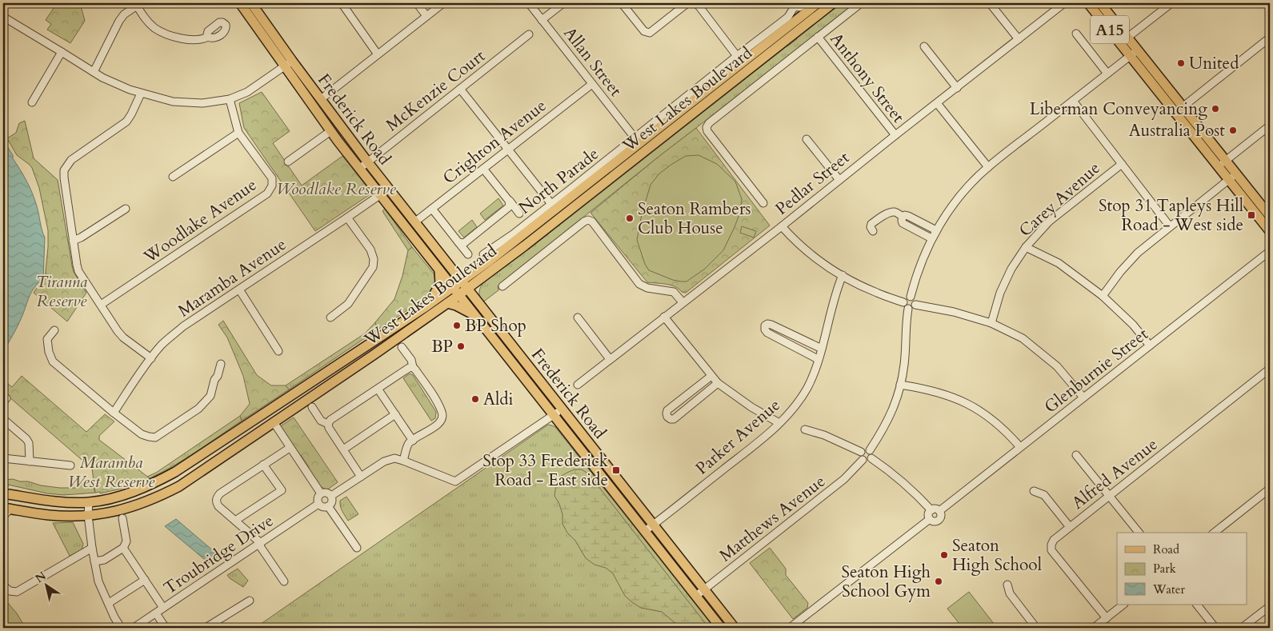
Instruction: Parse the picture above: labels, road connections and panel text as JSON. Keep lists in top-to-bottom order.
{
  "streets": {
    "main road": ["A15", "West Lakes Boulevard", "Frederick Road"],
    "street": [
      "Allan Street",
      "Anthony Street",
      "McKenzie Court",
      "Crighton Avenue",
      "North Parade",
      "Pedlar Street",
      "Carey Avenue",
      "Woodlake Avenue",
      "Maramba Avenue",
      "Glenburnie Street",
      "Parker Avenue",
      "Alfred Avenue",
      "Matthews Avenue",
      "Troubridge Drive"
    ]
  },
  "crossings": [
    ["Allan Street", "Crighton Avenue"],
    ["Allan Street", "North Parade"],
    ["Anthony Street", "Pedlar Street"],
    ["McKenzie Court", "Frederick Road"],
    ["West Lakes Boulevard", "Frederick Road"],
    ["West Lakes Boulevard", "North Parade"],
    ["Frederick Road", "Crighton Avenue"],
    ["Frederick Road", "Maramba Avenue"],
    ["Frederick Road", "Parker Avenue"],
    ["Frederick Road", "Matthews Avenue"]
  ],
  "parks": ["Woodlake Reserve", "Tiranna Reserve", "Maramba West Reserve"],
  "places": {
    "other": [
      "United",
      "Liberman Conveyancing",
      "Australia Post",
      "Seaton Rambers Club House",
      "BP Shop",
      "BP",
      "Aldi",
      "Seaton High School",
      "Seaton High School Gym"
    ],
    "transit": ["Stop 31 Tapleys Hill Road - West side", "Stop 33 Frederick Road - East side"]
  },
  "legend": ["Road", "Park", "Water"],
  "north": "top left"
}
